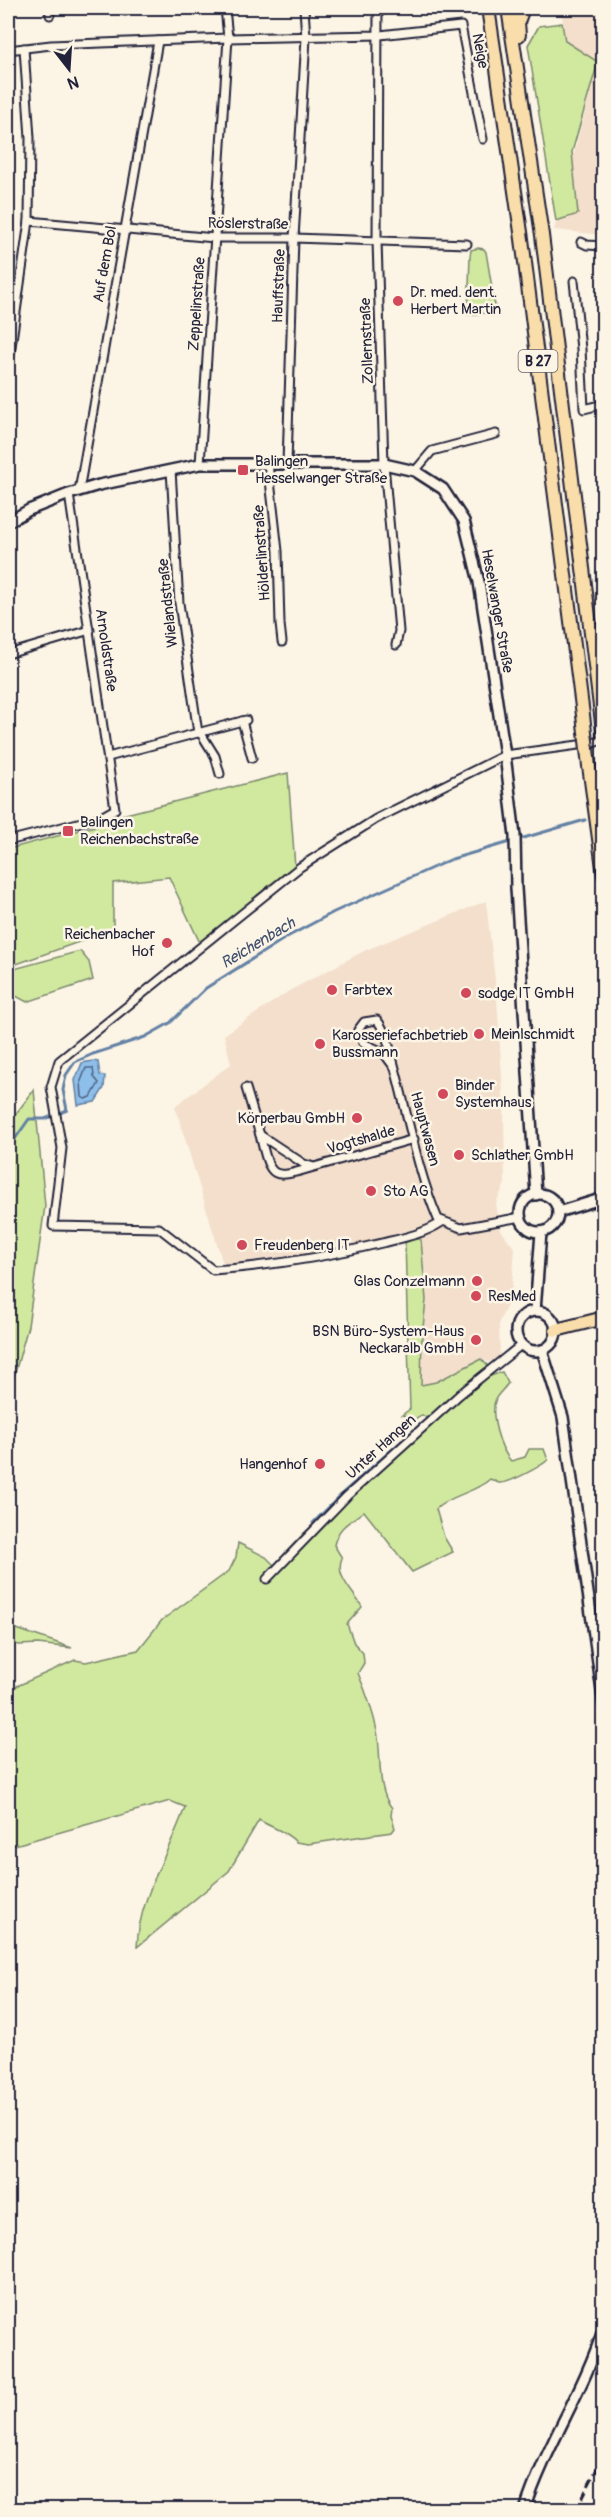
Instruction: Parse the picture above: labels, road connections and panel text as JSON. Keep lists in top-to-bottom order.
{
  "streets": {
    "highway": ["B 27"],
    "street": [
      "Neige",
      "Röslerstraße",
      "Auf dem Bol",
      "Hauffstraße",
      "Zeppelinstraße",
      "Zollernstraße",
      "Hölderlinstraße",
      "Wielandstraße",
      "Heselwanger Straße",
      "Arnoldstraße",
      "Hauptwasen",
      "Vogtshalde",
      "Unter Hangen"
    ]
  },
  "crossings": [
    ["Neige", "Auf dem Bol"],
    ["Neige", "Hauffstraße"],
    ["Neige", "Zeppelinstraße"],
    ["Neige", "Zollernstraße"],
    ["Röslerstraße", "Auf dem Bol"],
    ["Röslerstraße", "Hauffstraße"],
    ["Röslerstraße", "Zeppelinstraße"],
    ["Röslerstraße", "Zollernstraße"],
    ["Auf dem Bol", "Heselwanger Straße"],
    ["Auf dem Bol", "Arnoldstraße"],
    ["Hauffstraße", "Heselwanger Straße"],
    ["Zeppelinstraße", "Heselwanger Straße"],
    ["Zollernstraße", "Heselwanger Straße"],
    ["Hölderlinstraße", "Heselwanger Straße"],
    ["Wielandstraße", "Heselwanger Straße"],
    ["Heselwanger Straße", "Arnoldstraße"],
    ["Hauptwasen", "Vogtshalde"]
  ],
  "water": ["Reichenbach"],
  "places": {
    "other": [
      "Dr. med. dent. Herbert Martin",
      "Reichenbacher Hof",
      "Farbtex",
      "sodge IT GmbH",
      "Meinlschmidt",
      "Karosseriefachbetrieb Bussmann",
      "Binder Systemhaus",
      "Körperbau GmbH",
      "Schlather GmbH",
      "Sto AG",
      "Freudenberg IT",
      "Glas Conzelmann",
      "ResMed",
      "BSN Büro-System-Haus Neckaralb GmbH",
      "Hangenhof"
    ],
    "transit": ["Balingen Hesselwanger Straße", "Balingen Reichenbachstraße"]
  },
  "north": "bottom"
}
